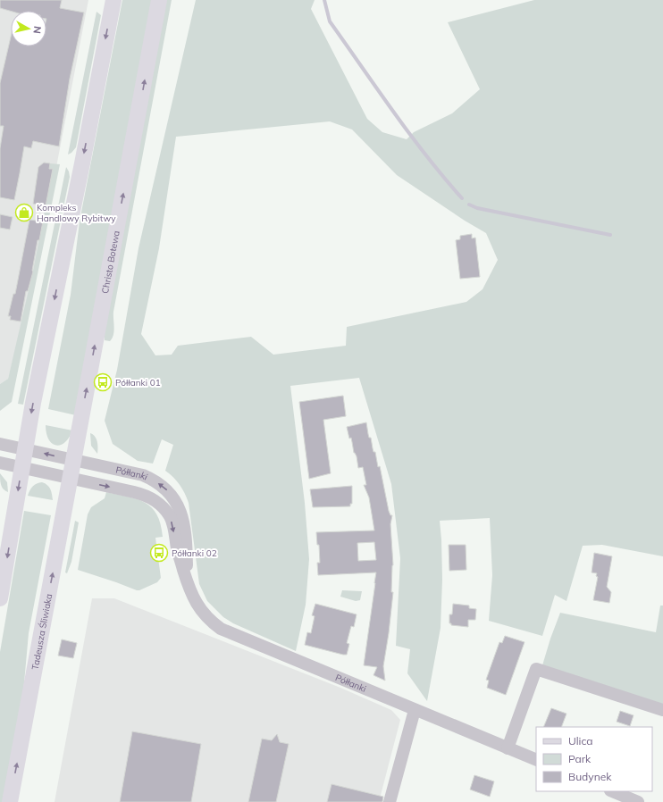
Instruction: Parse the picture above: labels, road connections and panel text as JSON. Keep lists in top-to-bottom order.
{
  "streets": {
    "main road": ["Christo Botewa", "Tadeusza Śliwiaka"],
    "street": ["Półłanki"]
  },
  "crossings": [
    ["Christo Botewa", "Półłanki"],
    ["Christo Botewa", "Tadeusza Śliwiaka"],
    ["Półłanki", "Tadeusza Śliwiaka"]
  ],
  "places": {
    "shop": ["Kompleks Handlowy Rybitwy"],
    "bus stop": ["Półłanki 01", "Półłanki 02"]
  },
  "legend": ["Ulica", "Park", "Budynek"],
  "north": "right"
}
